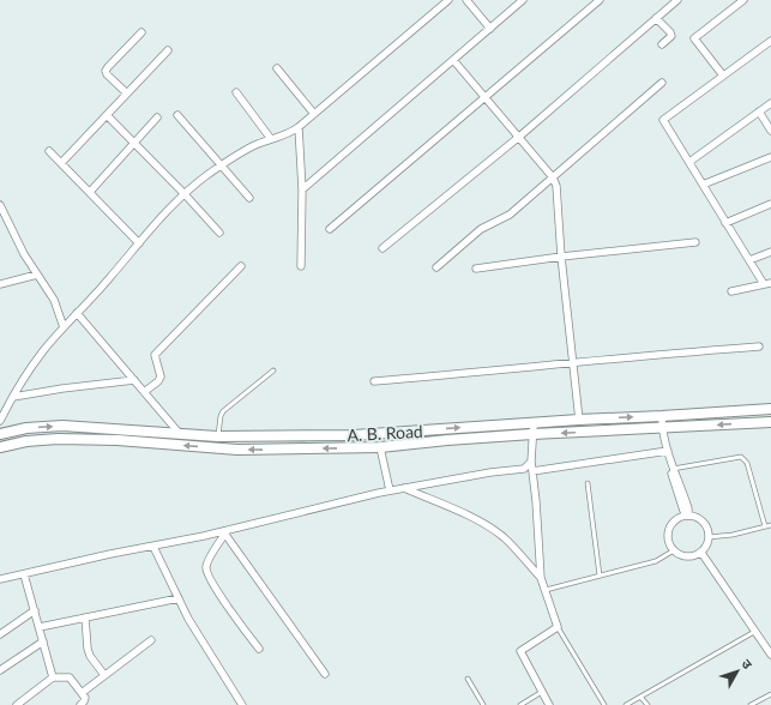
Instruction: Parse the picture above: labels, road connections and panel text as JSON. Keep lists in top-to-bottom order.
{
  "streets": {
    "main road": ["A. B. Road"]
  },
  "north": "top right"
}
